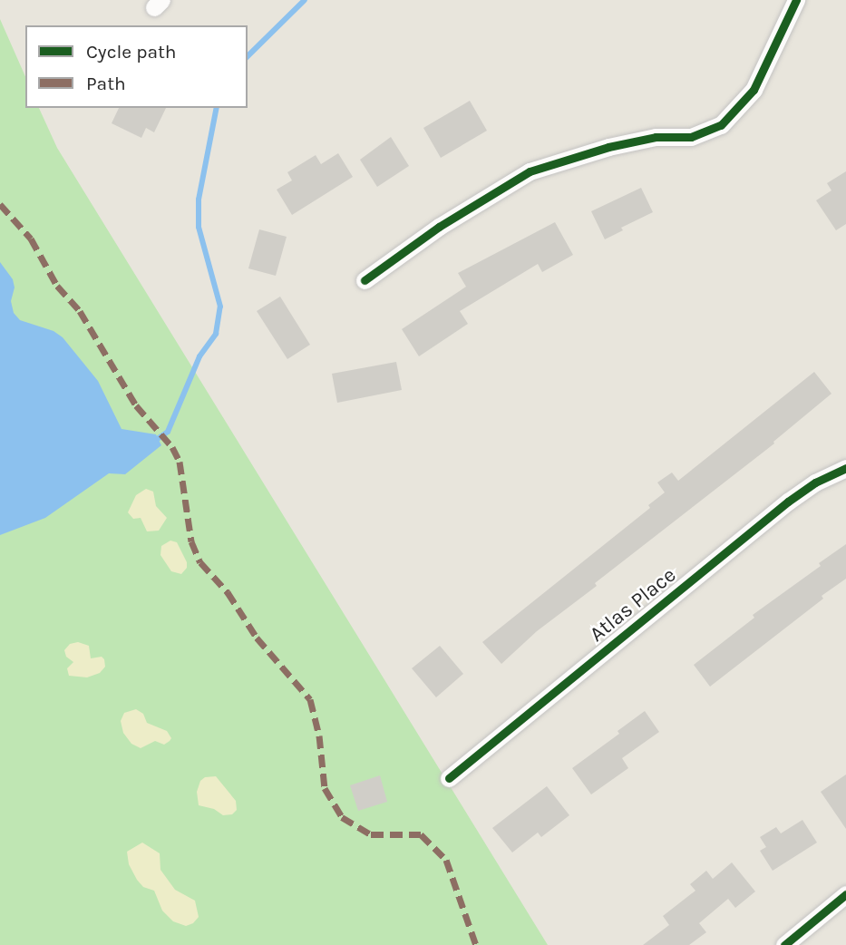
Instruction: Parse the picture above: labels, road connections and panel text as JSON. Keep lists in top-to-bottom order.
{
  "streets": {
    "street": ["Atlas Place"]
  },
  "legend": ["Cycle path", "Path"]
}
